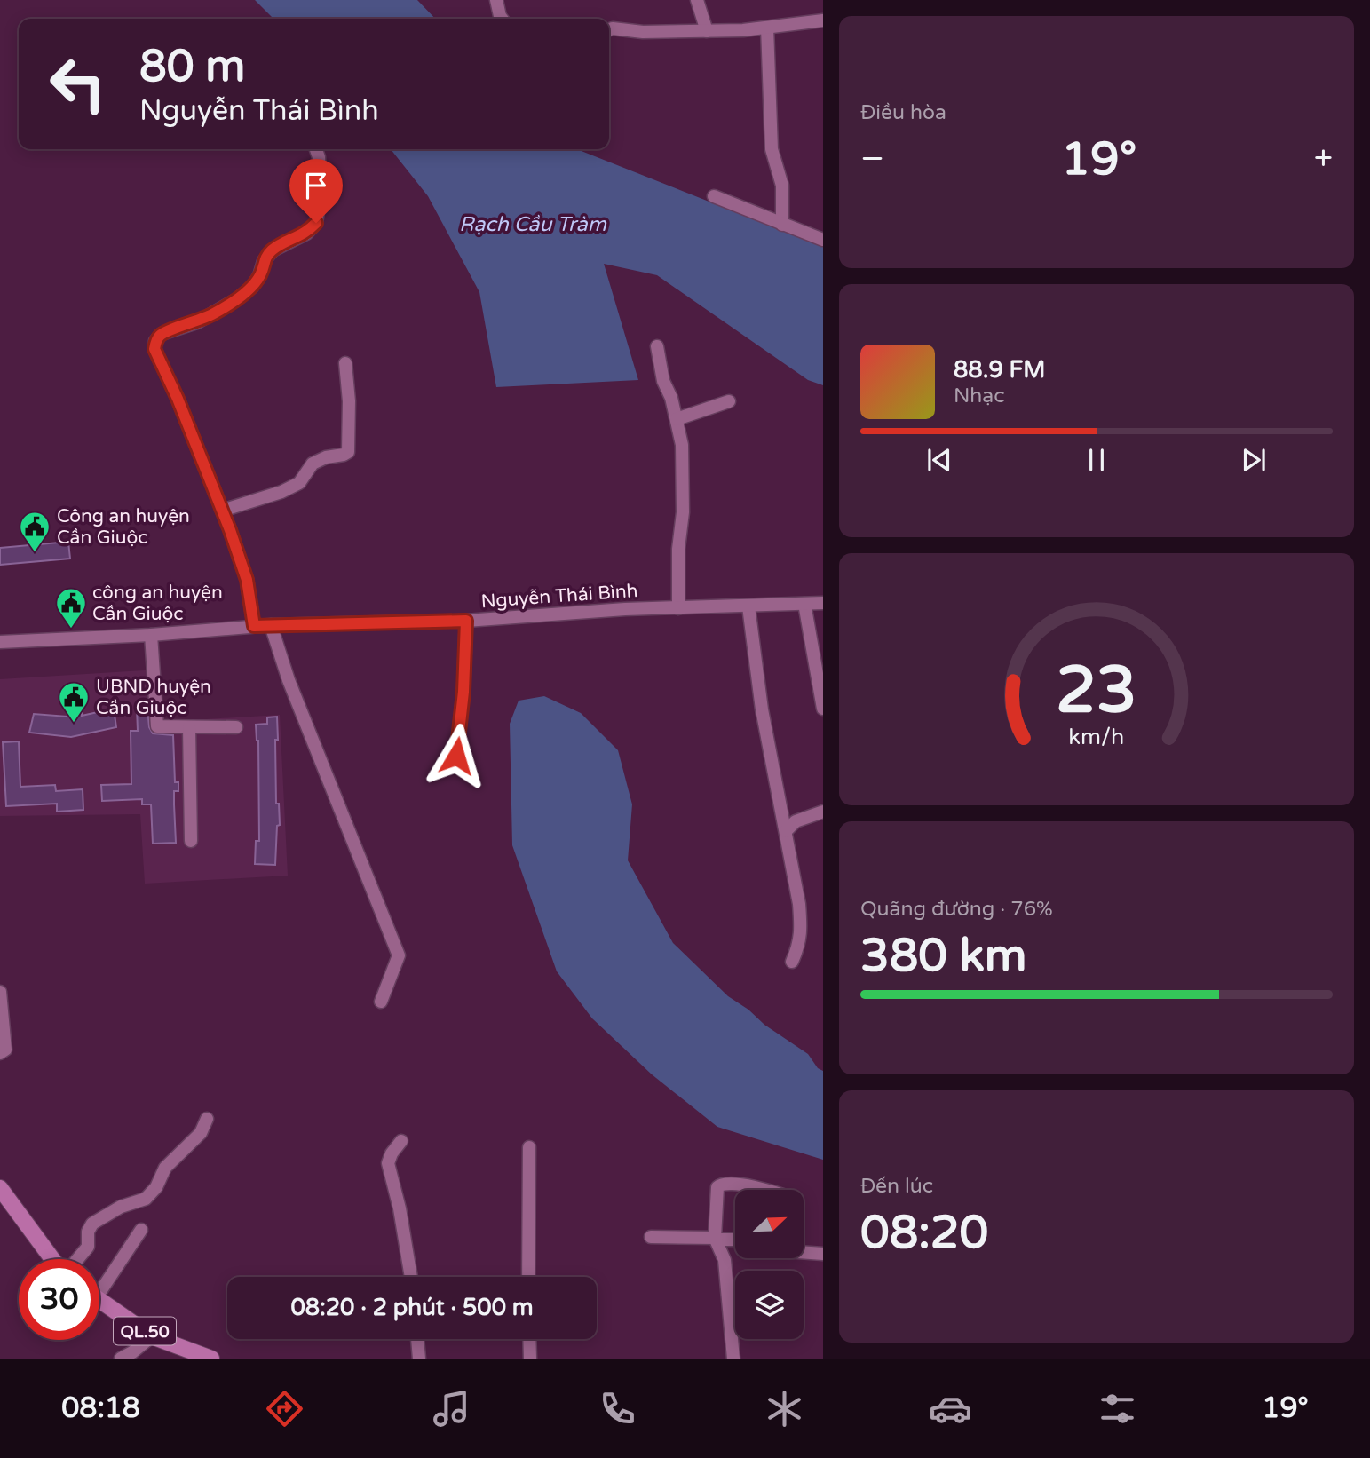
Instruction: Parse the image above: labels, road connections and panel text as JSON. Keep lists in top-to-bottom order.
{
  "streets": {
    "main road": ["QL.50"],
    "street": ["Nguyễn Thái Bình"]
  },
  "water": ["Rạch Cầu Tràm"],
  "places": {
    "public building": ["Công an huyện Cần Giuộc", "công an huyện Cần Giuộc", "UBND huyện Cần Giuộc"]
  },
  "north": "top right",
  "page": {
    "tile": [
      "Điều hòa",
      ["Quãng đường · 76%", "380 km"],
      ["Đến lúc", "08:20"]
    ],
    "turn": ["80 m", "Nguyễn Thái Bình"],
    "heat": ["−", "19°", "+"],
    "song": ["88.9 FM", "Nhạc"],
    "limit": "30",
    "trip": "08:20 · 2 phút · 500 m",
    "tabs": ["08:18", "19°"],
    "gauge": ["23", "km/h"]
  }
}
